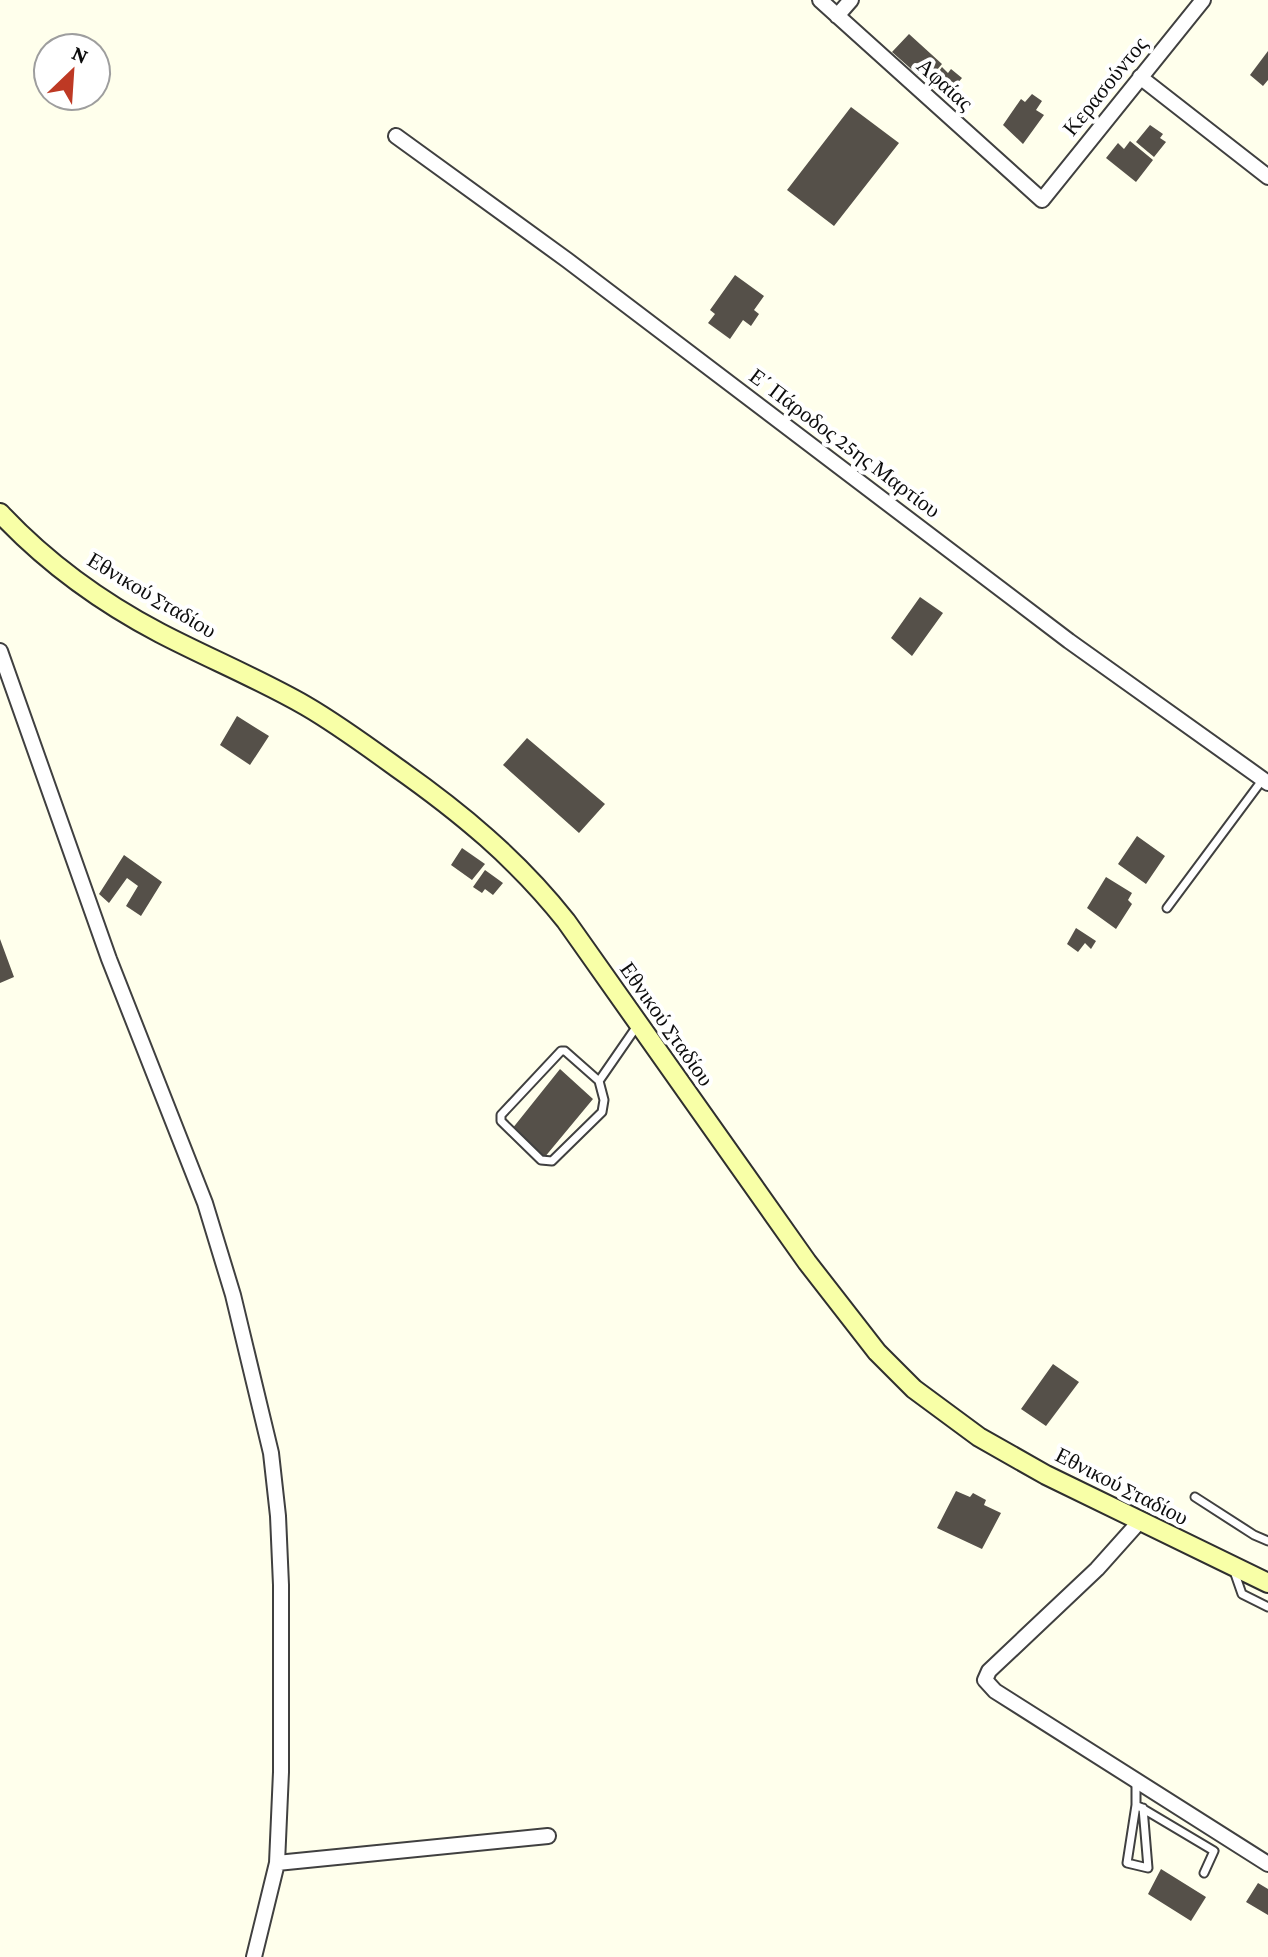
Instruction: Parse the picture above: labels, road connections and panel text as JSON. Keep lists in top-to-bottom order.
{
  "streets": {
    "street": [
      "Αφαίας",
      "Κερασούντος",
      "Ε΄ Πάροδος 25ης Μαρτίου",
      "Εθνικού Σταδίου"
    ]
  },
  "crossings": [
    ["Αφαίας", "Κερασούντος"]
  ],
  "north": "top right"
}
